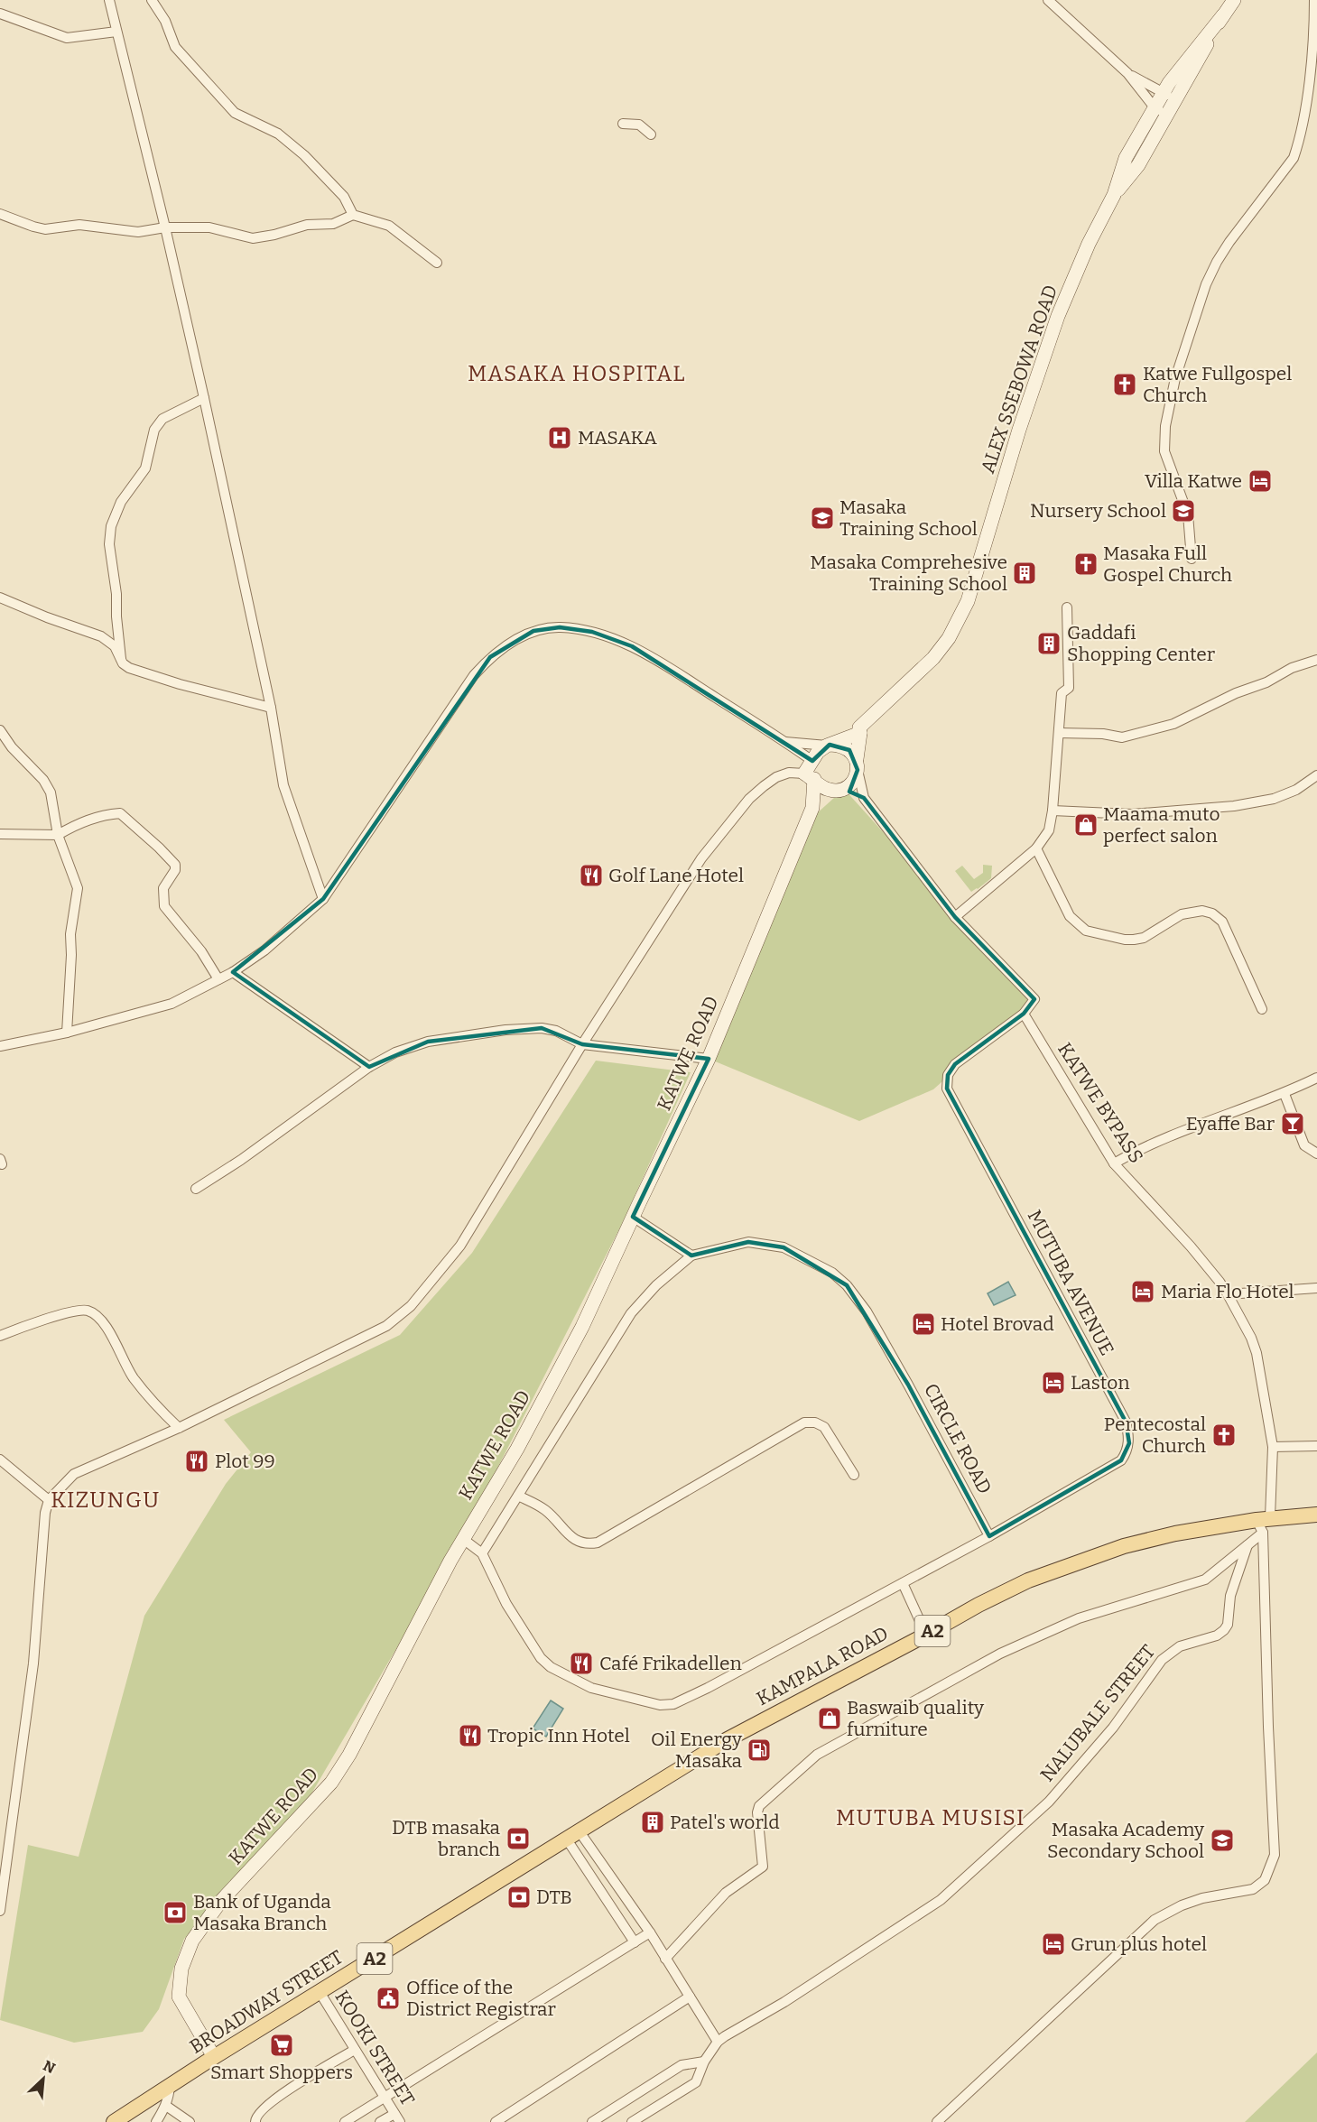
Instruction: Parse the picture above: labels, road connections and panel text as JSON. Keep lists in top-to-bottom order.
{
  "streets": {
    "main road": ["A2", "KAMPALA ROAD", "BROADWAY STREET"],
    "street": [
      "ALEX SSEBOWA ROAD",
      "KATWE ROAD",
      "KATWE BYPASS",
      "MUTUBA AVENUE",
      "CIRCLE ROAD",
      "NALUBALE STREET",
      "KOOKI STREET"
    ]
  },
  "crossings": [
    ["KATWE ROAD", "BROADWAY STREET"],
    ["KATWE BYPASS", "MUTUBA AVENUE"],
    ["KATWE BYPASS", "KAMPALA ROAD"],
    ["MUTUBA AVENUE", "CIRCLE ROAD"],
    ["KAMPALA ROAD", "BROADWAY STREET"],
    ["BROADWAY STREET", "KOOKI STREET"]
  ],
  "districts": ["MASAKA HOSPITAL", "KIZUNGU", "MUTUBA MUSISI"],
  "places": {
    "church": ["Katwe Fullgospel Church", "Masaka Full Gospel Church", "Pentecostal Church"],
    "hospital": ["MASAKA"],
    "hotel": [
      "Villa Katwe",
      "Maria Flo Hotel",
      "Hotel Brovad",
      "Laston",
      "Grun plus hotel"
    ],
    "school or university": ["Nursery School", "Masaka Training School", "Masaka Academy Secondary School"],
    "building": ["Masaka Comprehesive Training School", "Gaddafi Shopping Center", "Patel's world"],
    "shop": ["Maama muto perfect salon", "Baswaib quality furniture"],
    "restaurant": [
      "Golf Lane Hotel",
      "Plot 99",
      "Café Frikadellen",
      "Tropic Inn Hotel"
    ],
    "bar": ["Eyaffe Bar"],
    "fuel station": ["Oil Energy Masaka"],
    "bank": ["DTB masaka branch", "DTB", "Bank of Uganda Masaka Branch"],
    "public building": ["Office of the District Registrar"],
    "supermarket": ["Smart Shoppers"]
  },
  "north": "top right"
}
